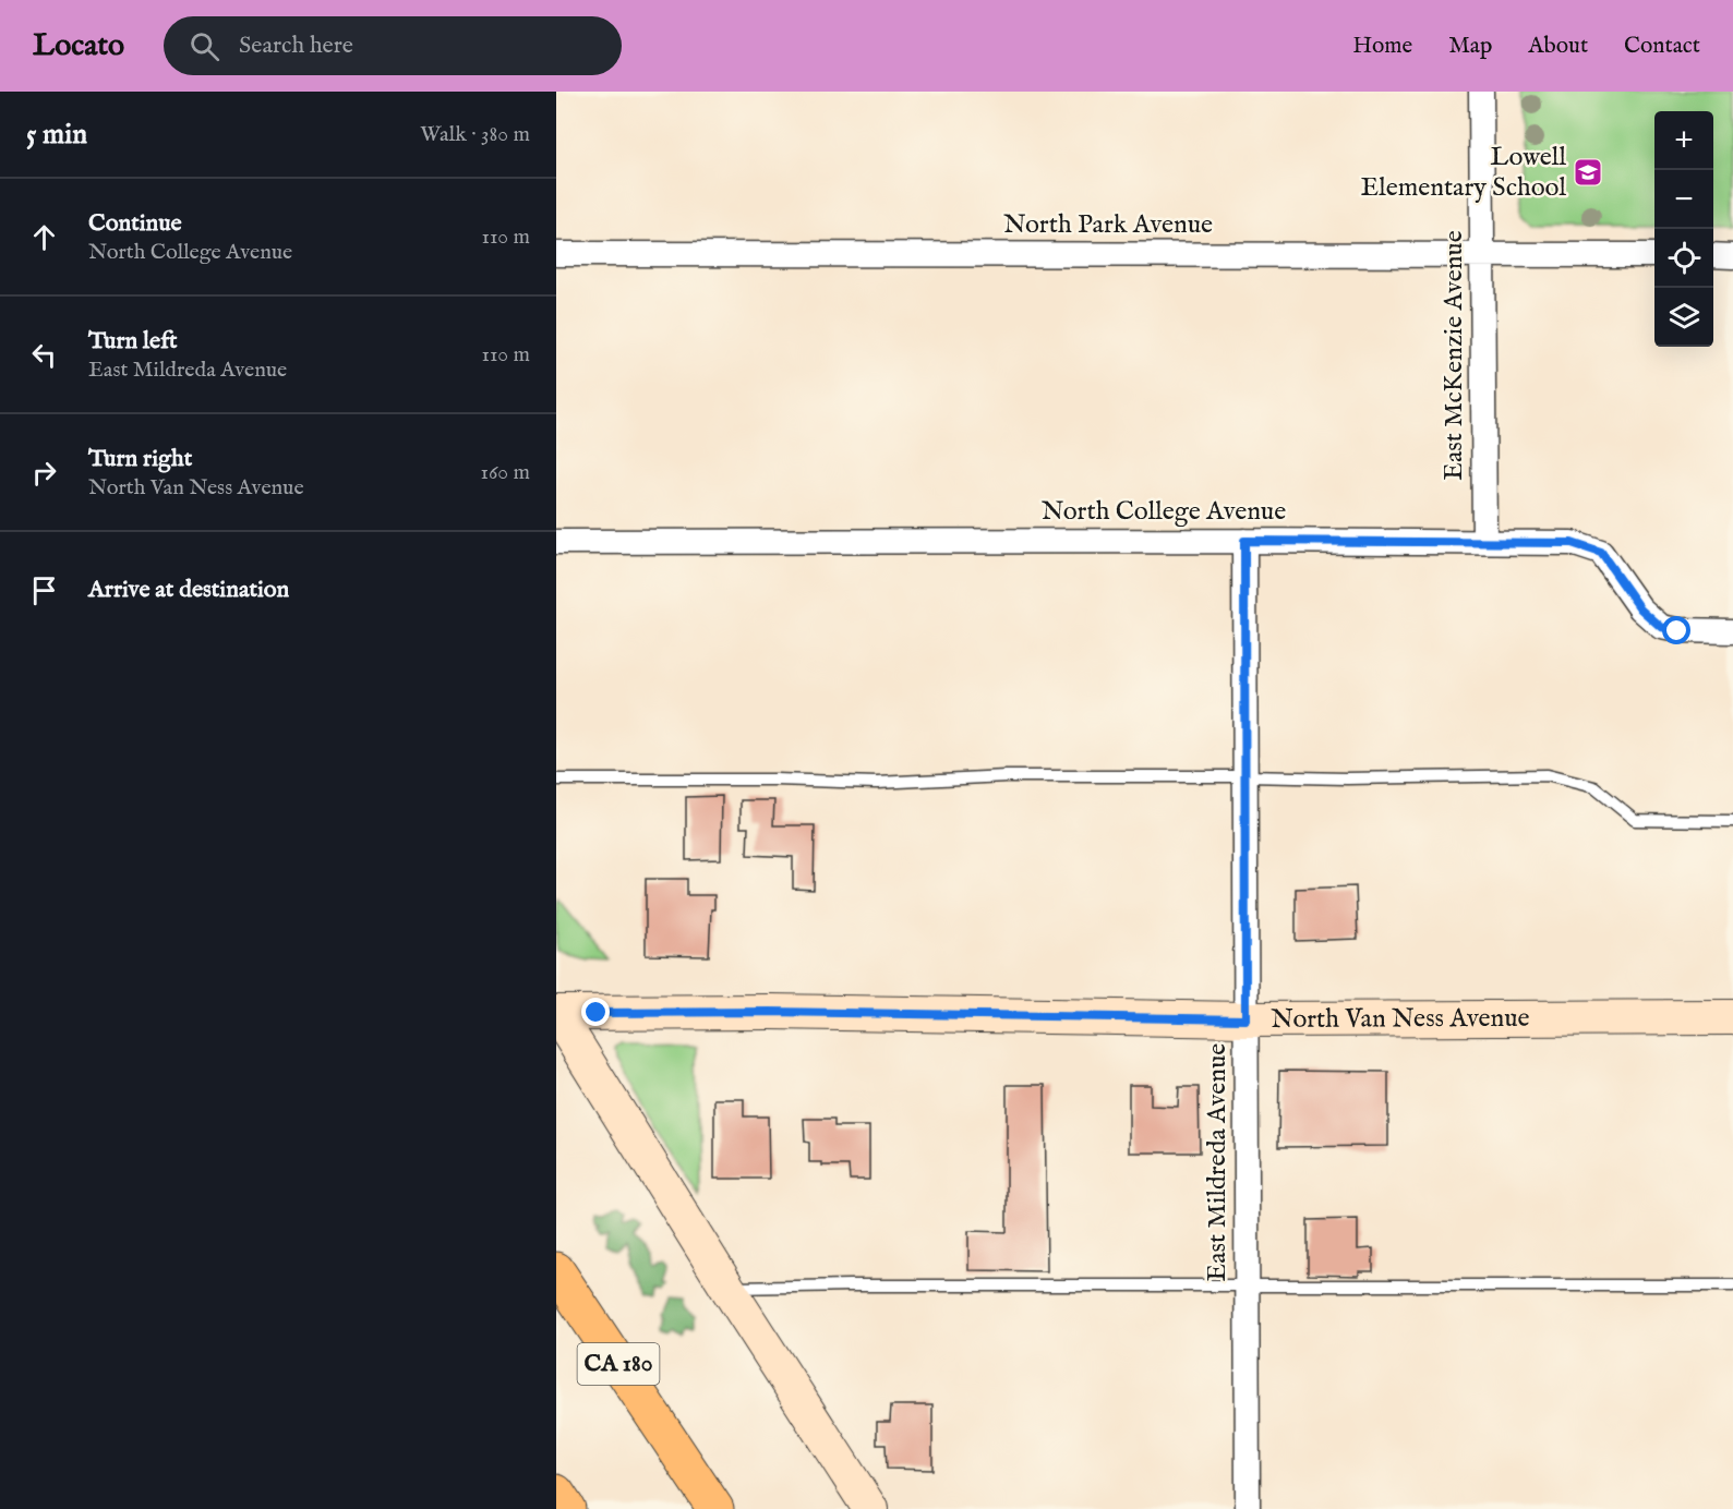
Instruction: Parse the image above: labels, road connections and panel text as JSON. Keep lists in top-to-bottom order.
{
  "streets": {
    "highway": ["CA 180"],
    "main road": ["North Van Ness Avenue"],
    "street": [
      "North Park Avenue",
      "East McKenzie Avenue",
      "North College Avenue",
      "East Mildreda Avenue"
    ]
  },
  "crossings": [
    ["North Park Avenue", "East McKenzie Avenue"],
    ["East McKenzie Avenue", "North College Avenue"],
    ["North College Avenue", "East Mildreda Avenue"],
    ["North Van Ness Avenue", "East Mildreda Avenue"]
  ],
  "places": {
    "school or university": ["Lowell Elementary School"]
  },
  "page": {
    "header": "Locato",
    "search": "Search here",
    "nav": [
      "Home",
      "Map",
      "About",
      "Contact"
    ],
    "heading": ["5 min", "Walk · 380 m"],
    "map_buttons": ["+", "−"],
    "list": [
      ["Continue", "North College Avenue", "110 m"],
      ["Turn left", "East Mildreda Avenue", "110 m"],
      ["Turn right", "North Van Ness Avenue", "160 m"],
      "Arrive at destination"
    ]
  }
}
